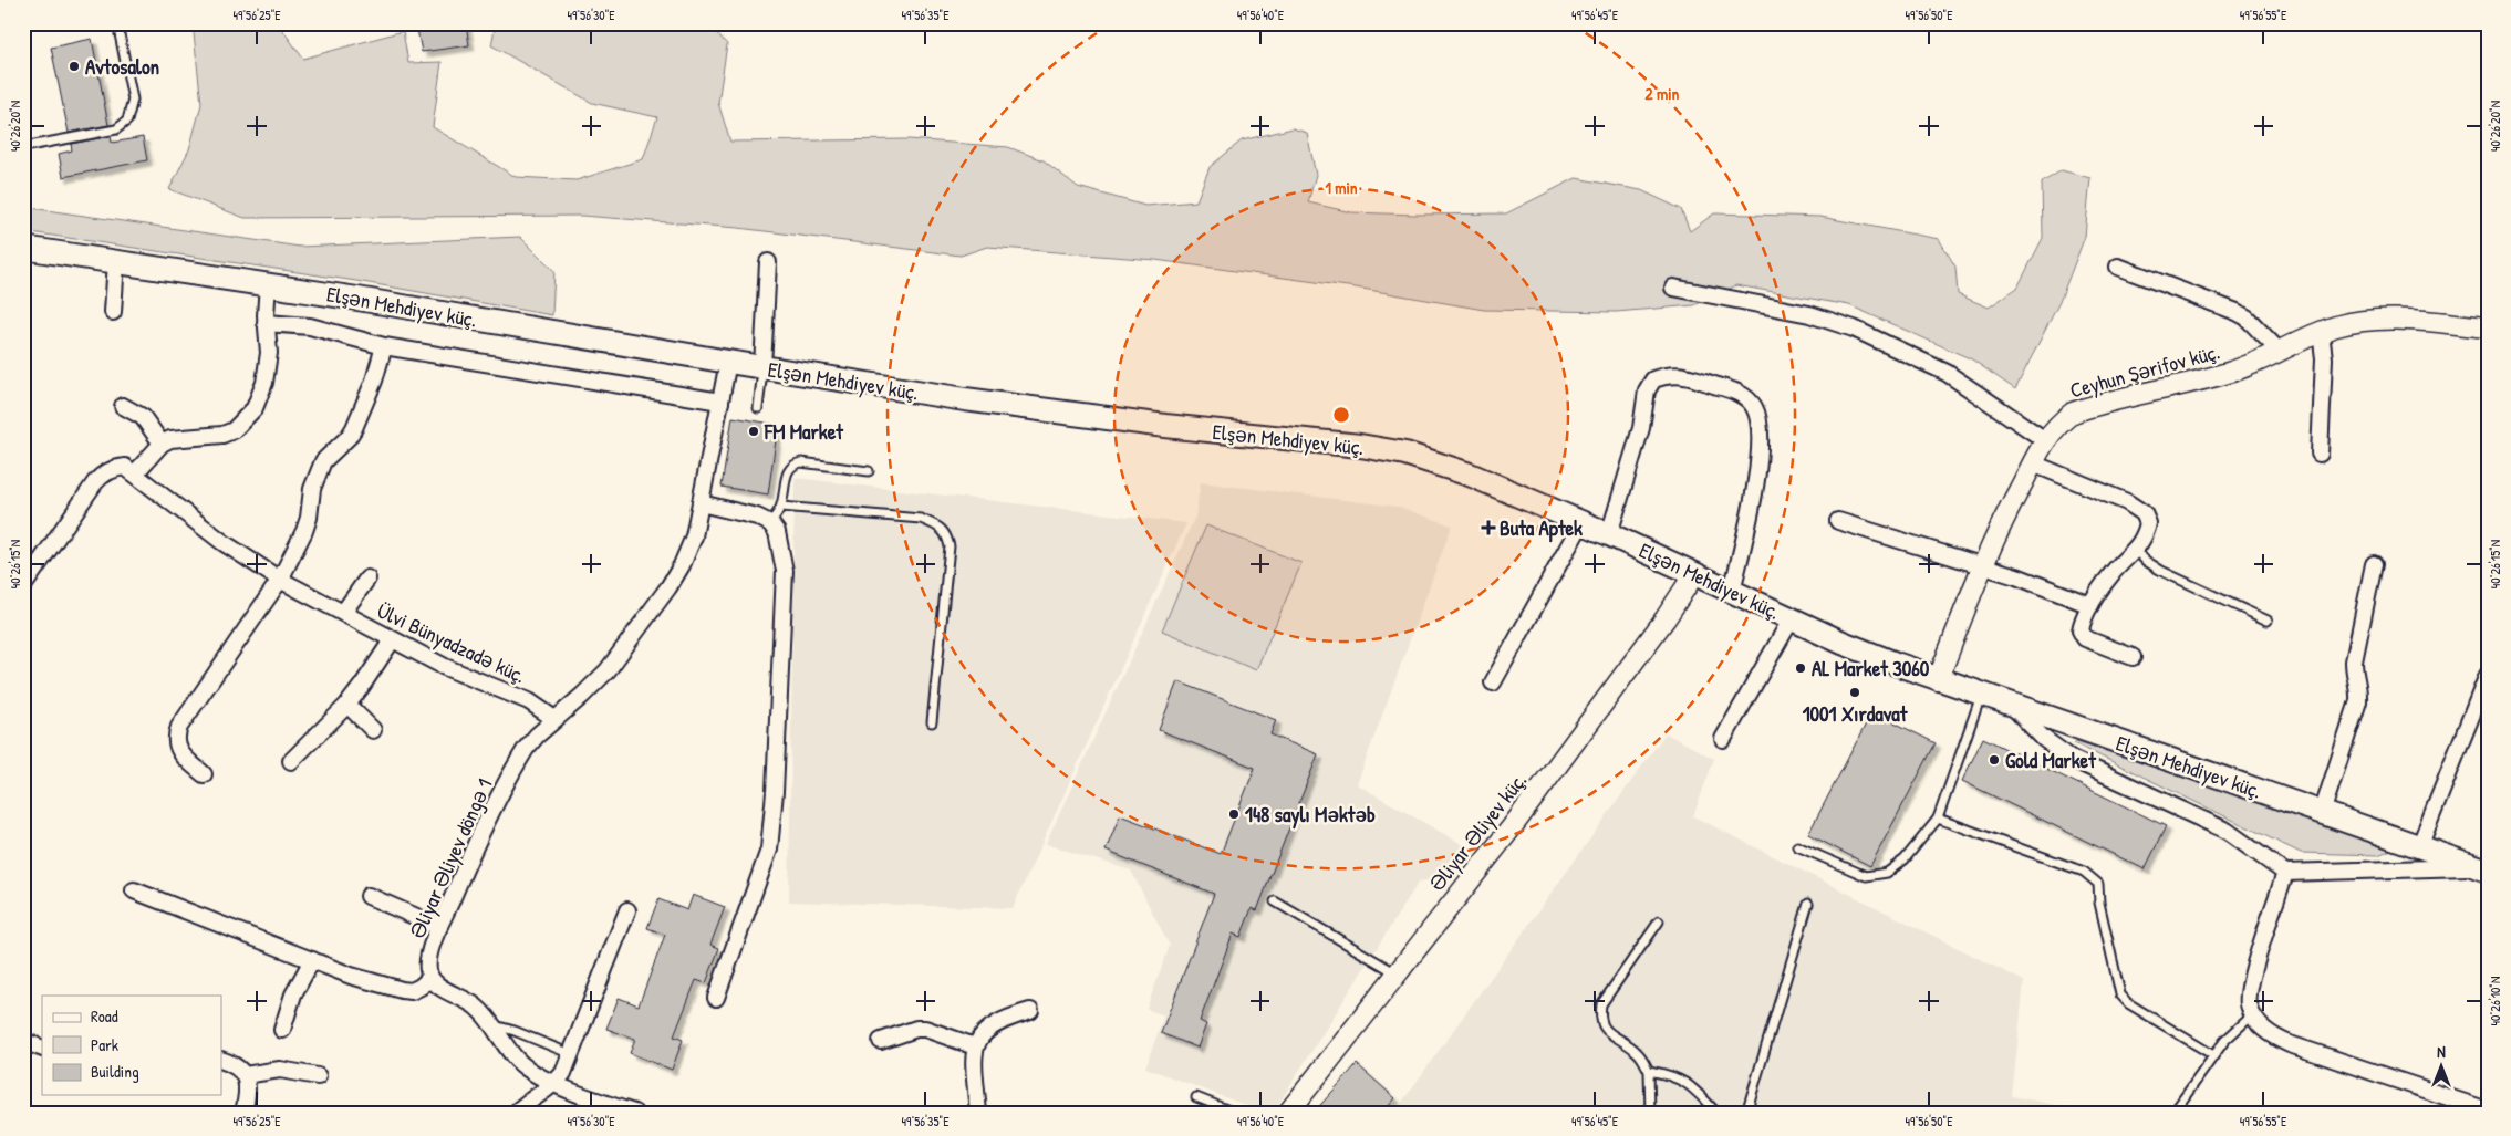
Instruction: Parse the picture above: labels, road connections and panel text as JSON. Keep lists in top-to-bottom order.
{
  "streets": {
    "main road": ["Elşən Mehdiyev küç."],
    "street": [
      "Ceyhun Şərifov küç.",
      "Ülvi Bünyadzadə küç.",
      "Əliyar Əliyev küç.",
      "Əliyar Əliyev döngə 1"
    ]
  },
  "crossings": [
    ["Elşən Mehdiyev küç.", "Ceyhun Şərifov küç."],
    ["Elşən Mehdiyev küç.", "Əliyar Əliyev küç."],
    ["Ülvi Bünyadzadə küç.", "Əliyar Əliyev döngə 1"]
  ],
  "places": {
    "other": [
      "Avtosalon",
      "FM Market",
      "AL Market 3060",
      "1001 Xırdavat",
      "Gold Market",
      "148 saylı Məktəb"
    ],
    "health": ["Buta Aptek"]
  },
  "legend": ["Road", "Park", "Building"],
  "north": "top",
  "coordinates": [
    "49°56'25\"E",
    "49°56'30\"E",
    "49°56'35\"E",
    "49°56'40\"E",
    "49°56'45\"E",
    "49°56'50\"E",
    "49°56'55\"E",
    "40°26'20\"N",
    "40°26'15\"N",
    "40°26'10\"N"
  ],
  "rings": ["2 min", "1 min"]
}
